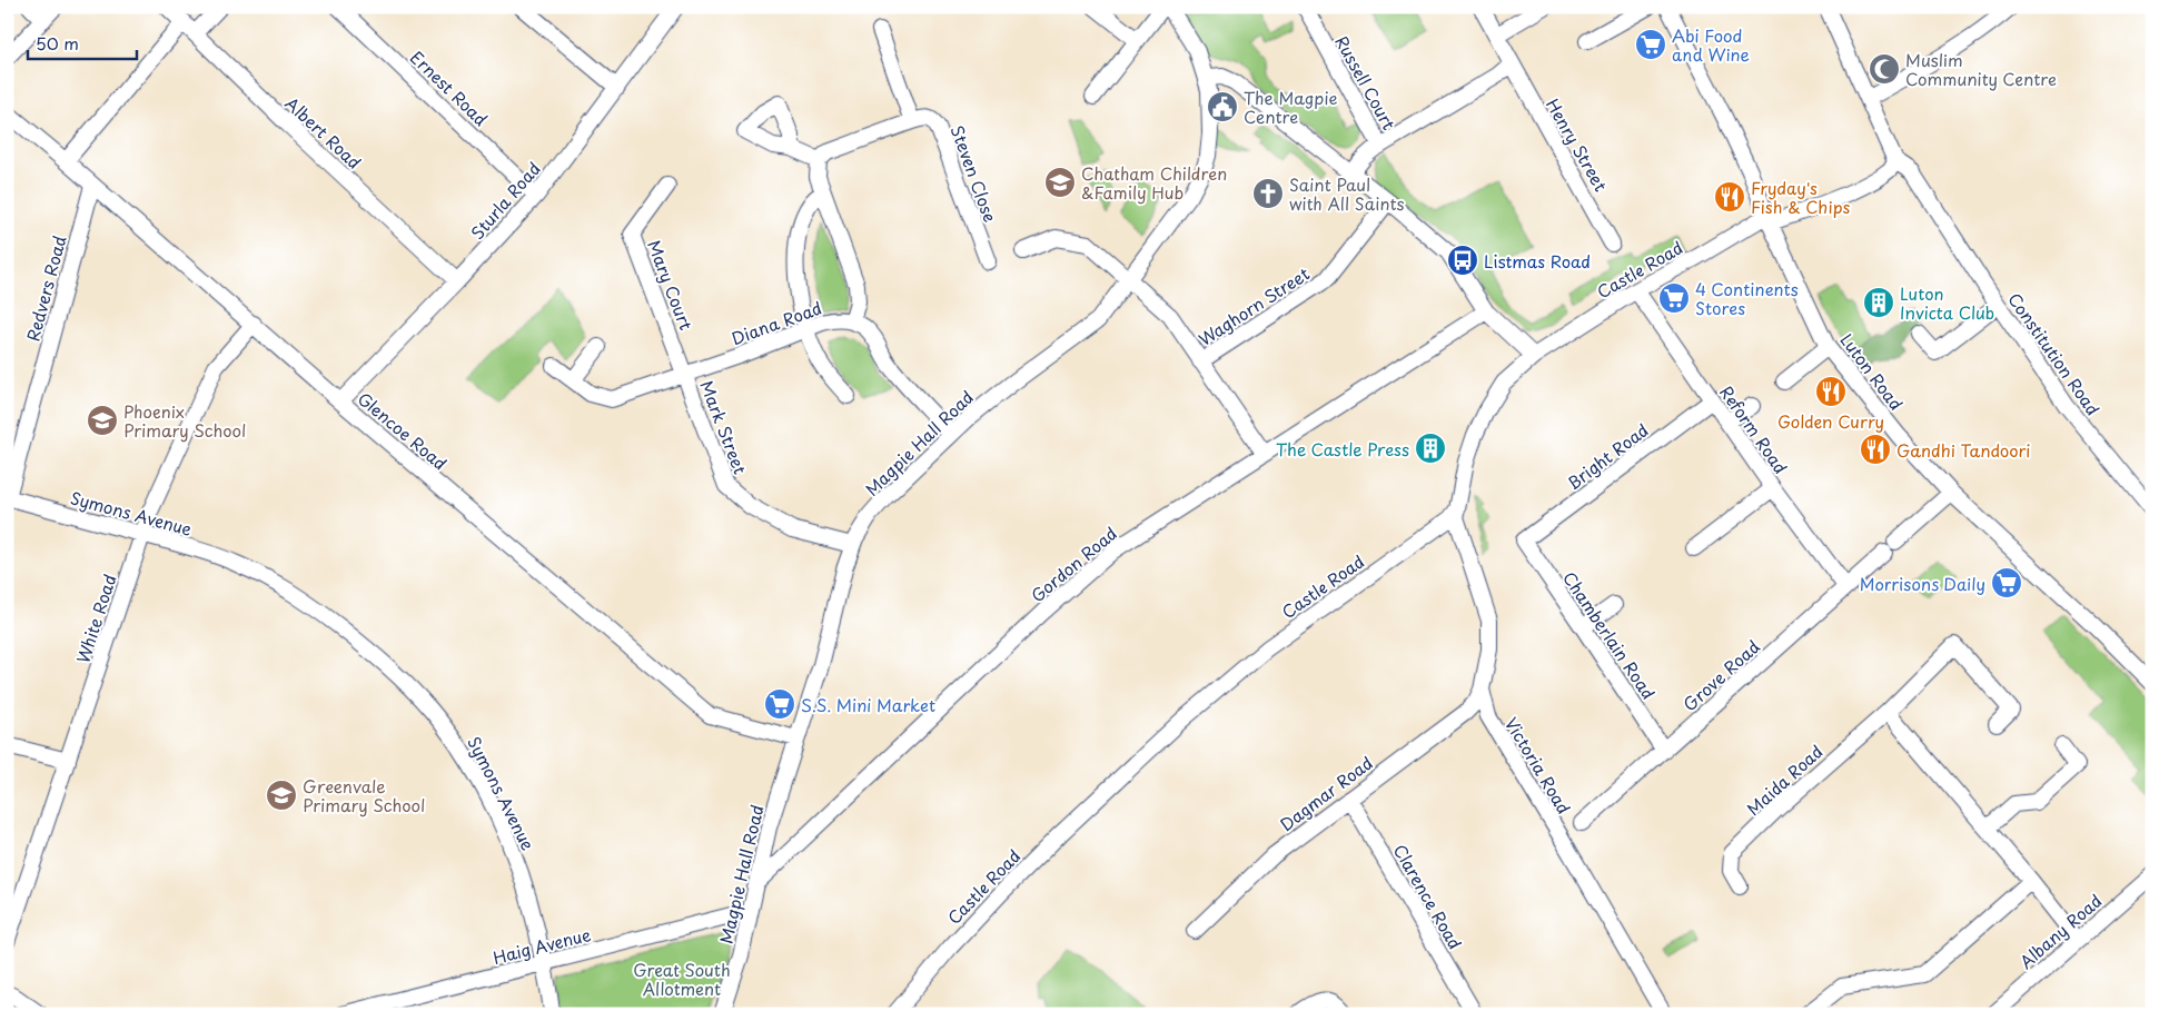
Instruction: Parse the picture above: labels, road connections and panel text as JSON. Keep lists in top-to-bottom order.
{
  "streets": {
    "street": [
      "Russell Court",
      "Ernest Road",
      "Albert Road",
      "Henry Street",
      "Steven Close",
      "Sturla Road",
      "Castle Road",
      "Mary Court",
      "Redvers Road",
      "Waghorn Street",
      "Diana Road",
      "Constitution Road",
      "Luton Road",
      "Mark Street",
      "Reform Road",
      "Glencoe Road",
      "Magpie Hall Road",
      "Bright Road",
      "Symons Avenue",
      "Gordon Road",
      "White Road",
      "Chamberlain Road",
      "Grove Road",
      "Victoria Road",
      "Maida Road",
      "Dagmar Road",
      "Clarence Road",
      "Albany Road",
      "Haig Avenue"
    ]
  },
  "crossings": [
    ["Ernest Road", "Sturla Road"],
    ["Albert Road", "Sturla Road"],
    ["Sturla Road", "Glencoe Road"],
    ["Castle Road", "Constitution Road"],
    ["Castle Road", "Luton Road"],
    ["Castle Road", "Reform Road"],
    ["Castle Road", "Victoria Road"],
    ["Mary Court", "Diana Road"],
    ["Mary Court", "Mark Street"],
    ["Redvers Road", "Glencoe Road"],
    ["Redvers Road", "Symons Avenue"],
    ["Diana Road", "Mark Street"],
    ["Luton Road", "Grove Road"],
    ["Mark Street", "Magpie Hall Road"],
    ["Reform Road", "Bright Road"],
    ["Reform Road", "Grove Road"],
    ["Glencoe Road", "Magpie Hall Road"],
    ["Glencoe Road", "White Road"],
    ["Magpie Hall Road", "Gordon Road"],
    ["Magpie Hall Road", "Haig Avenue"],
    ["Bright Road", "Chamberlain Road"],
    ["Symons Avenue", "White Road"],
    ["Symons Avenue", "Haig Avenue"],
    ["Chamberlain Road", "Grove Road"],
    ["Victoria Road", "Dagmar Road"],
    ["Dagmar Road", "Clarence Road"]
  ],
  "parks": ["Great South Allotment"],
  "places": {
    "supermarket": [
      "Abi Food and Wine",
      "4 Continents Stores",
      "Morrisons Daily",
      "S.S. Mini Market"
    ],
    "mosque": ["Muslim Community Centre"],
    "public building": ["The Magpie Centre"],
    "school or university": ["Chatham Children &Family Hub", "Phoenix Primary School", "Greenvale Primary School"],
    "church": ["Saint Paul with All Saints"],
    "restaurant": ["Fryday's Fish & Chips", "Golden Curry", "Gandhi Tandoori"],
    "bus stop": ["Listmas Road"],
    "building": ["Luton Invicta Club", "The Castle Press"]
  },
  "scale_bar": "50 m"
}
